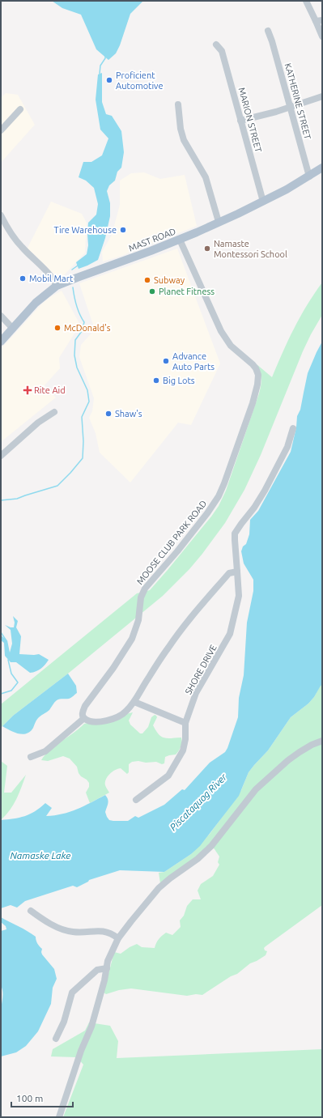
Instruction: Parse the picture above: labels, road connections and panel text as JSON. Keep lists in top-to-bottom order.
{
  "streets": {
    "main road": ["MAST ROAD"],
    "street": [
      "KATHERINE STREET",
      "MARION STREET",
      "MOOSE CLUB PARK ROAD",
      "SHORE DRIVE"
    ]
  },
  "crossings": [
    ["KATHERINE STREET", "MAST ROAD"],
    ["MARION STREET", "MAST ROAD"],
    ["MAST ROAD", "MOOSE CLUB PARK ROAD"]
  ],
  "water": ["Piscataquog River", "Namaske Lake"],
  "places": {
    "other": [
      "Proficient Automotive",
      "Tire Warehouse",
      "Namaste Montessori School",
      "Mobil Mart",
      "Subway",
      "Planet Fitness",
      "McDonald's",
      "Advance Auto Parts",
      "Big Lots",
      "Shaw's"
    ],
    "health": ["Rite Aid"]
  },
  "scale_bar": "100 m"
}
